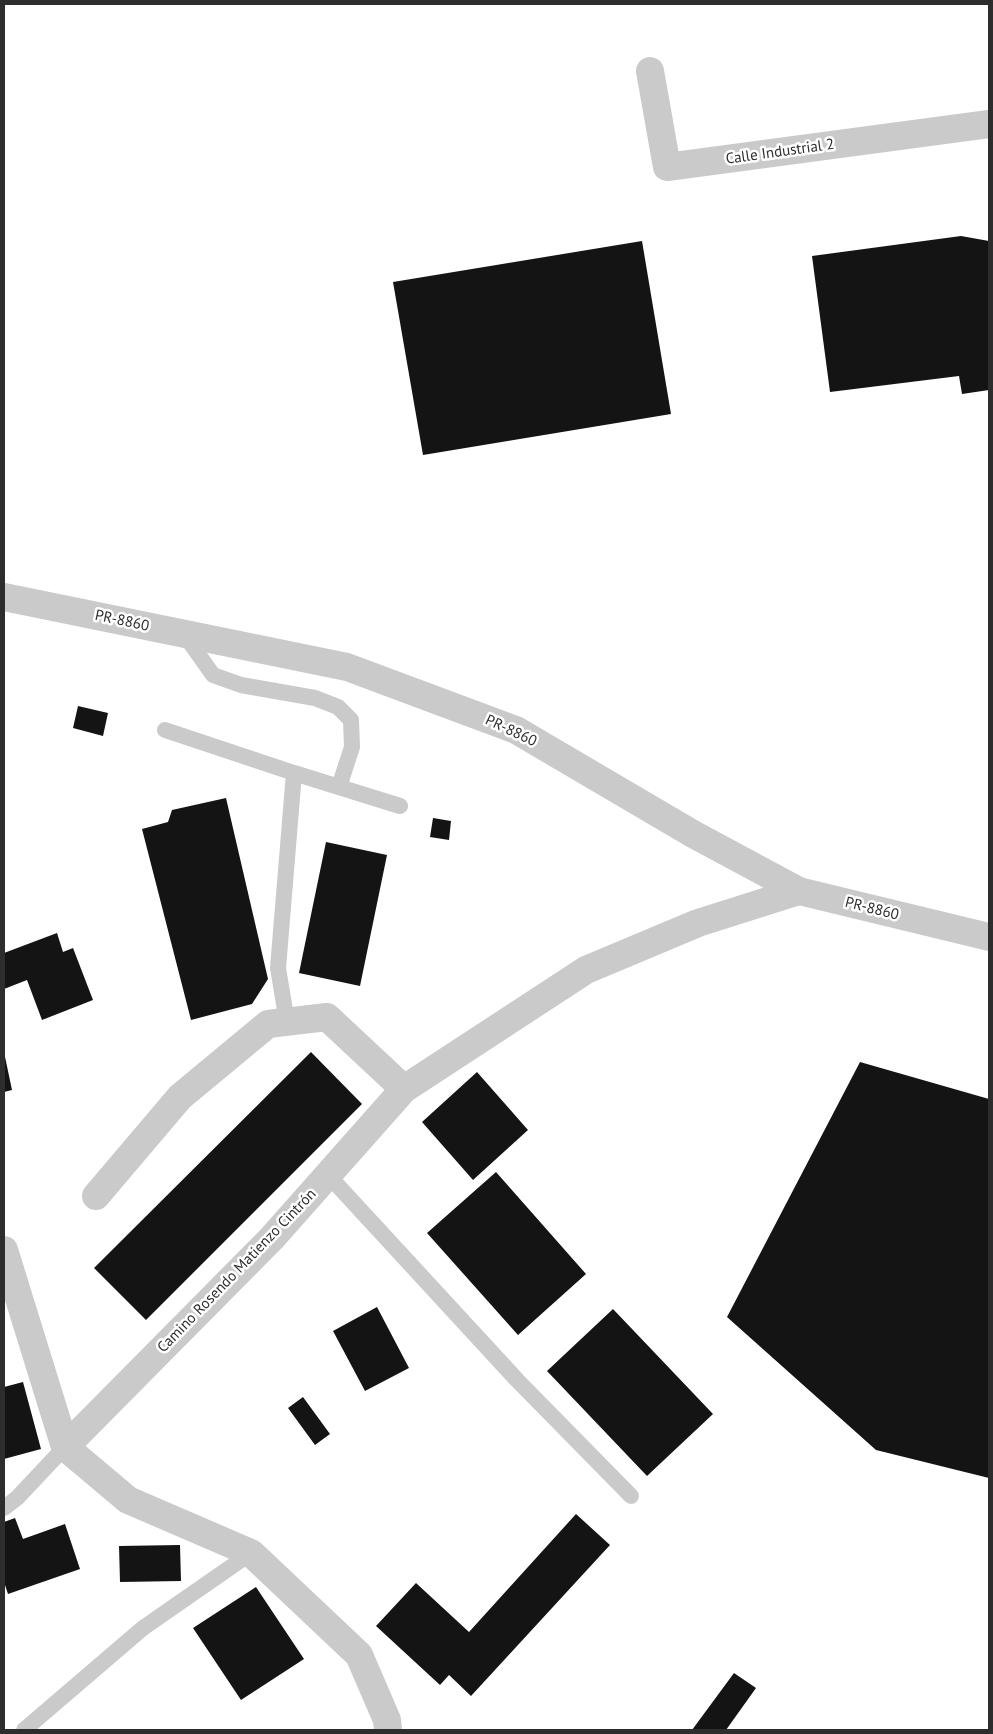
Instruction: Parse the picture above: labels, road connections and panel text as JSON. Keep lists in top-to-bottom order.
{
  "streets": {
    "street": ["Calle Industrial 2", "PR-8860", "Camino Rosendo Matienzo Cintrón"]
  },
  "crossings": [
    ["PR-8860", "Camino Rosendo Matienzo Cintrón"]
  ]
}
